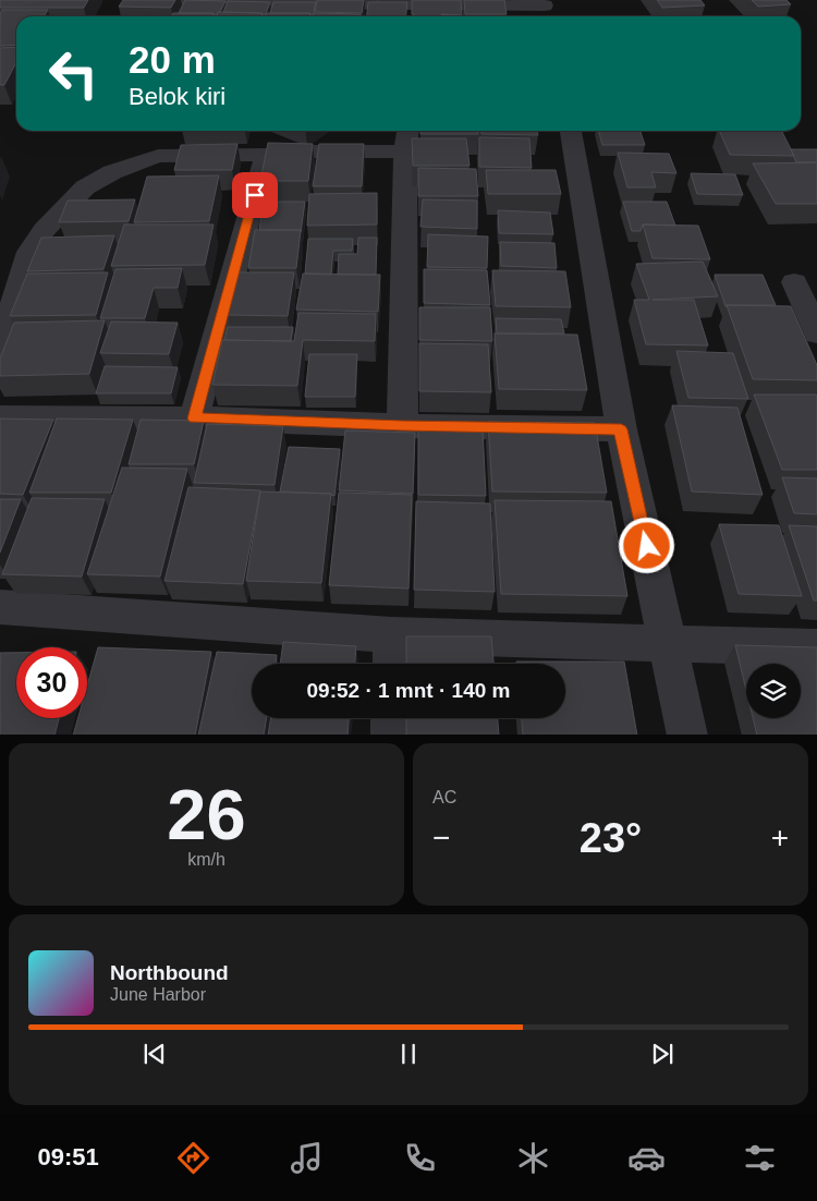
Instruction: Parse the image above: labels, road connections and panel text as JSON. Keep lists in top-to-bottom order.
{
  "page": {
    "turn": ["20 m", "Belok kiri"],
    "limit": "30",
    "trip": "09:52 · 1 mnt · 140 m",
    "tile": [
      ["26", "km/h"],
      "AC"
    ],
    "heat": ["−", "23°", "+"],
    "song": ["Northbound", "June Harbor"],
    "tabs": "09:51"
  }
}
